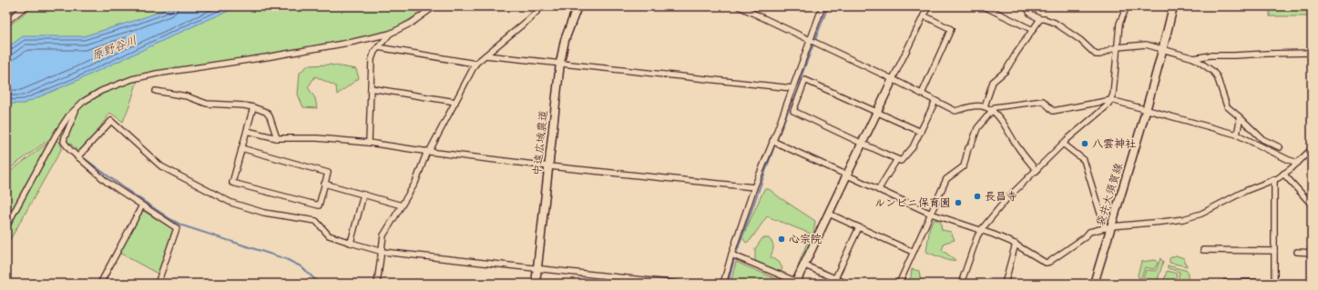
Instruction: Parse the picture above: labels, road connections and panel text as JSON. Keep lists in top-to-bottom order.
{
  "streets": {
    "street": ["中遠広域農道", "袋井大須賀線"]
  },
  "water": ["原野谷川"],
  "places": [
    "八雲神社",
    "長昌寺",
    "ルンビニ保育園",
    "心宗院"
  ]
}
